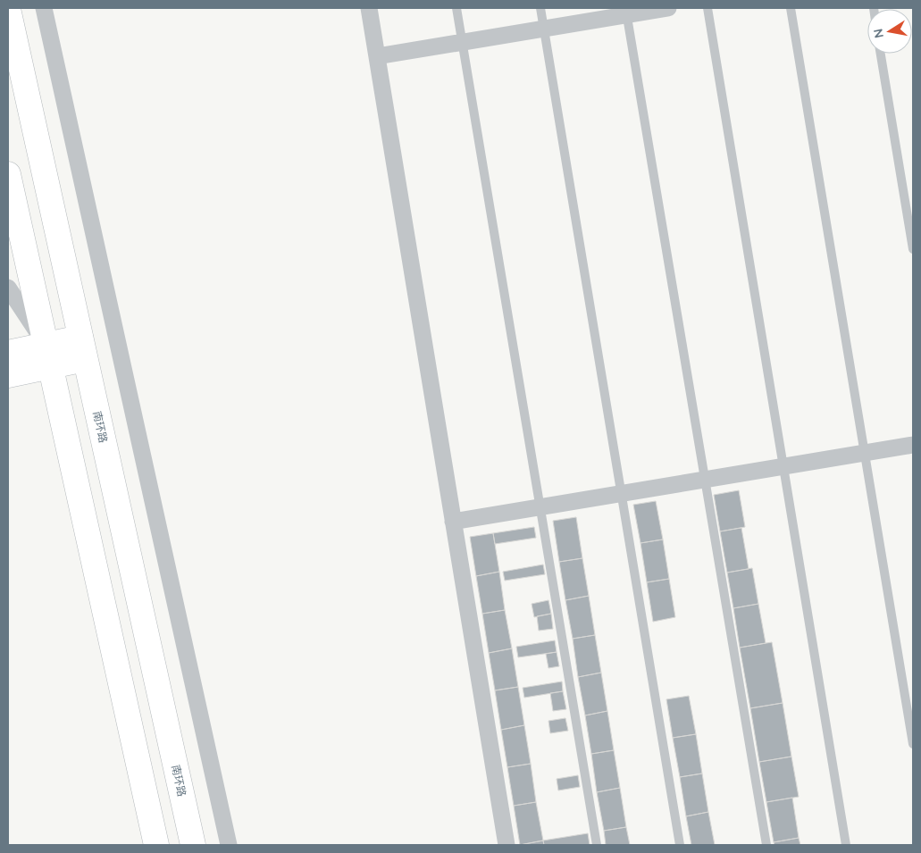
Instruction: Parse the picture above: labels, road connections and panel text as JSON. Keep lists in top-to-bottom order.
{
  "streets": {
    "main road": ["南环路"]
  },
  "north": "left"
}
